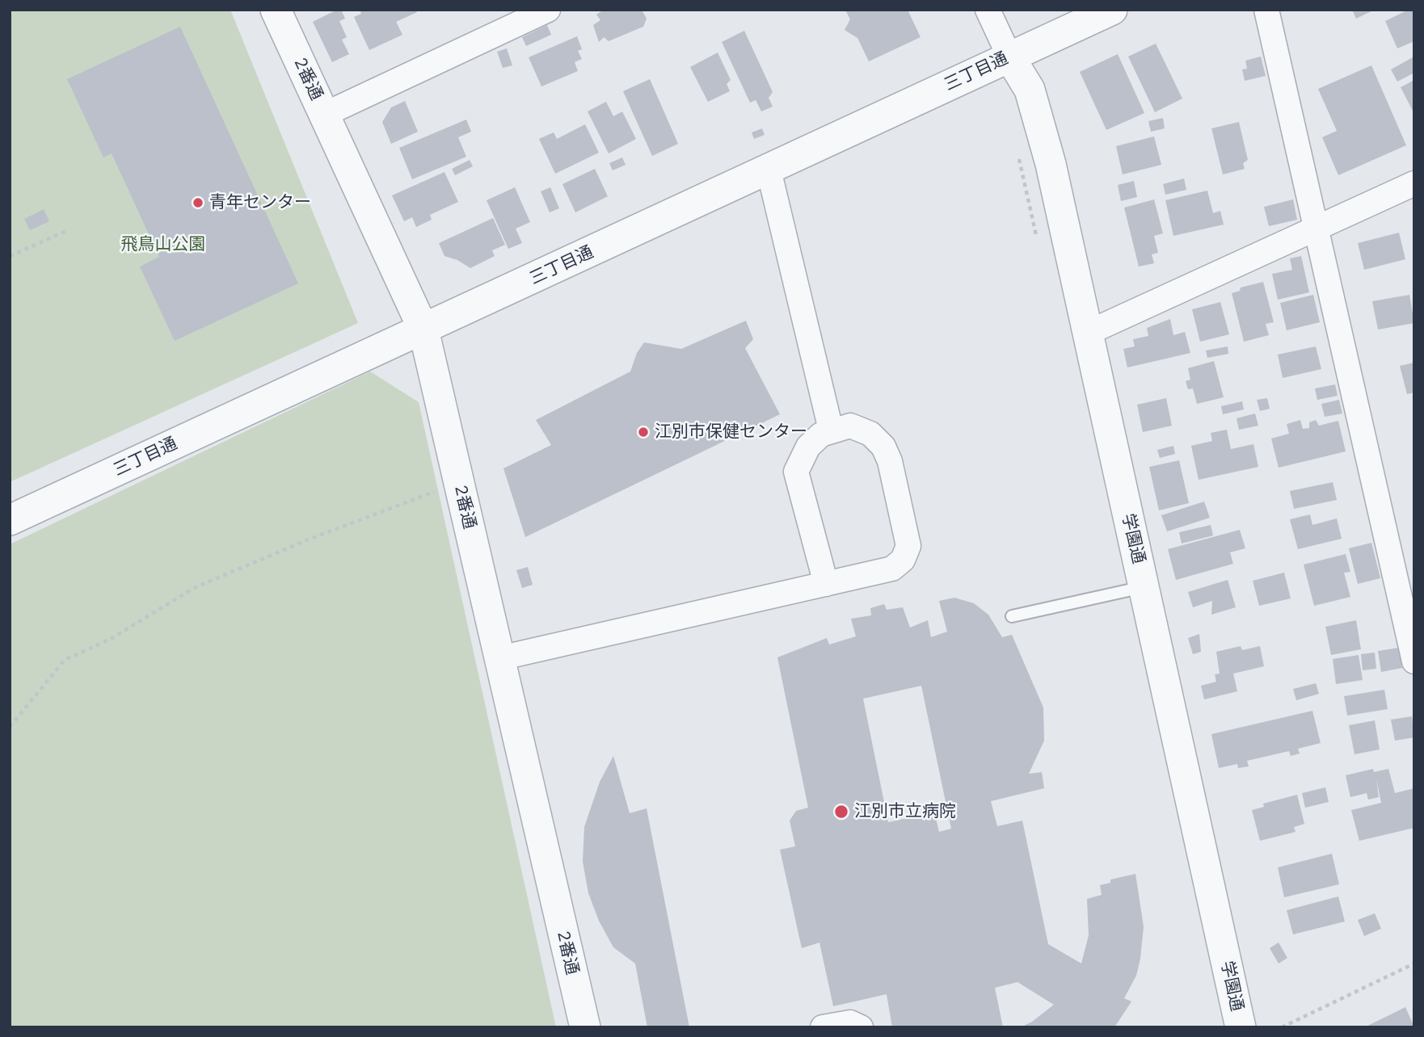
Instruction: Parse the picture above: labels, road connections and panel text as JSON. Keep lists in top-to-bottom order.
{
  "streets": {
    "street": ["三丁目通", "2番通", "学園通"]
  },
  "crossings": [
    ["三丁目通", "2番通"],
    ["三丁目通", "学園通"]
  ],
  "parks": ["飛鳥山公園"],
  "places": ["青年センター", "江別市保健センター", "江別市立病院"]
}
